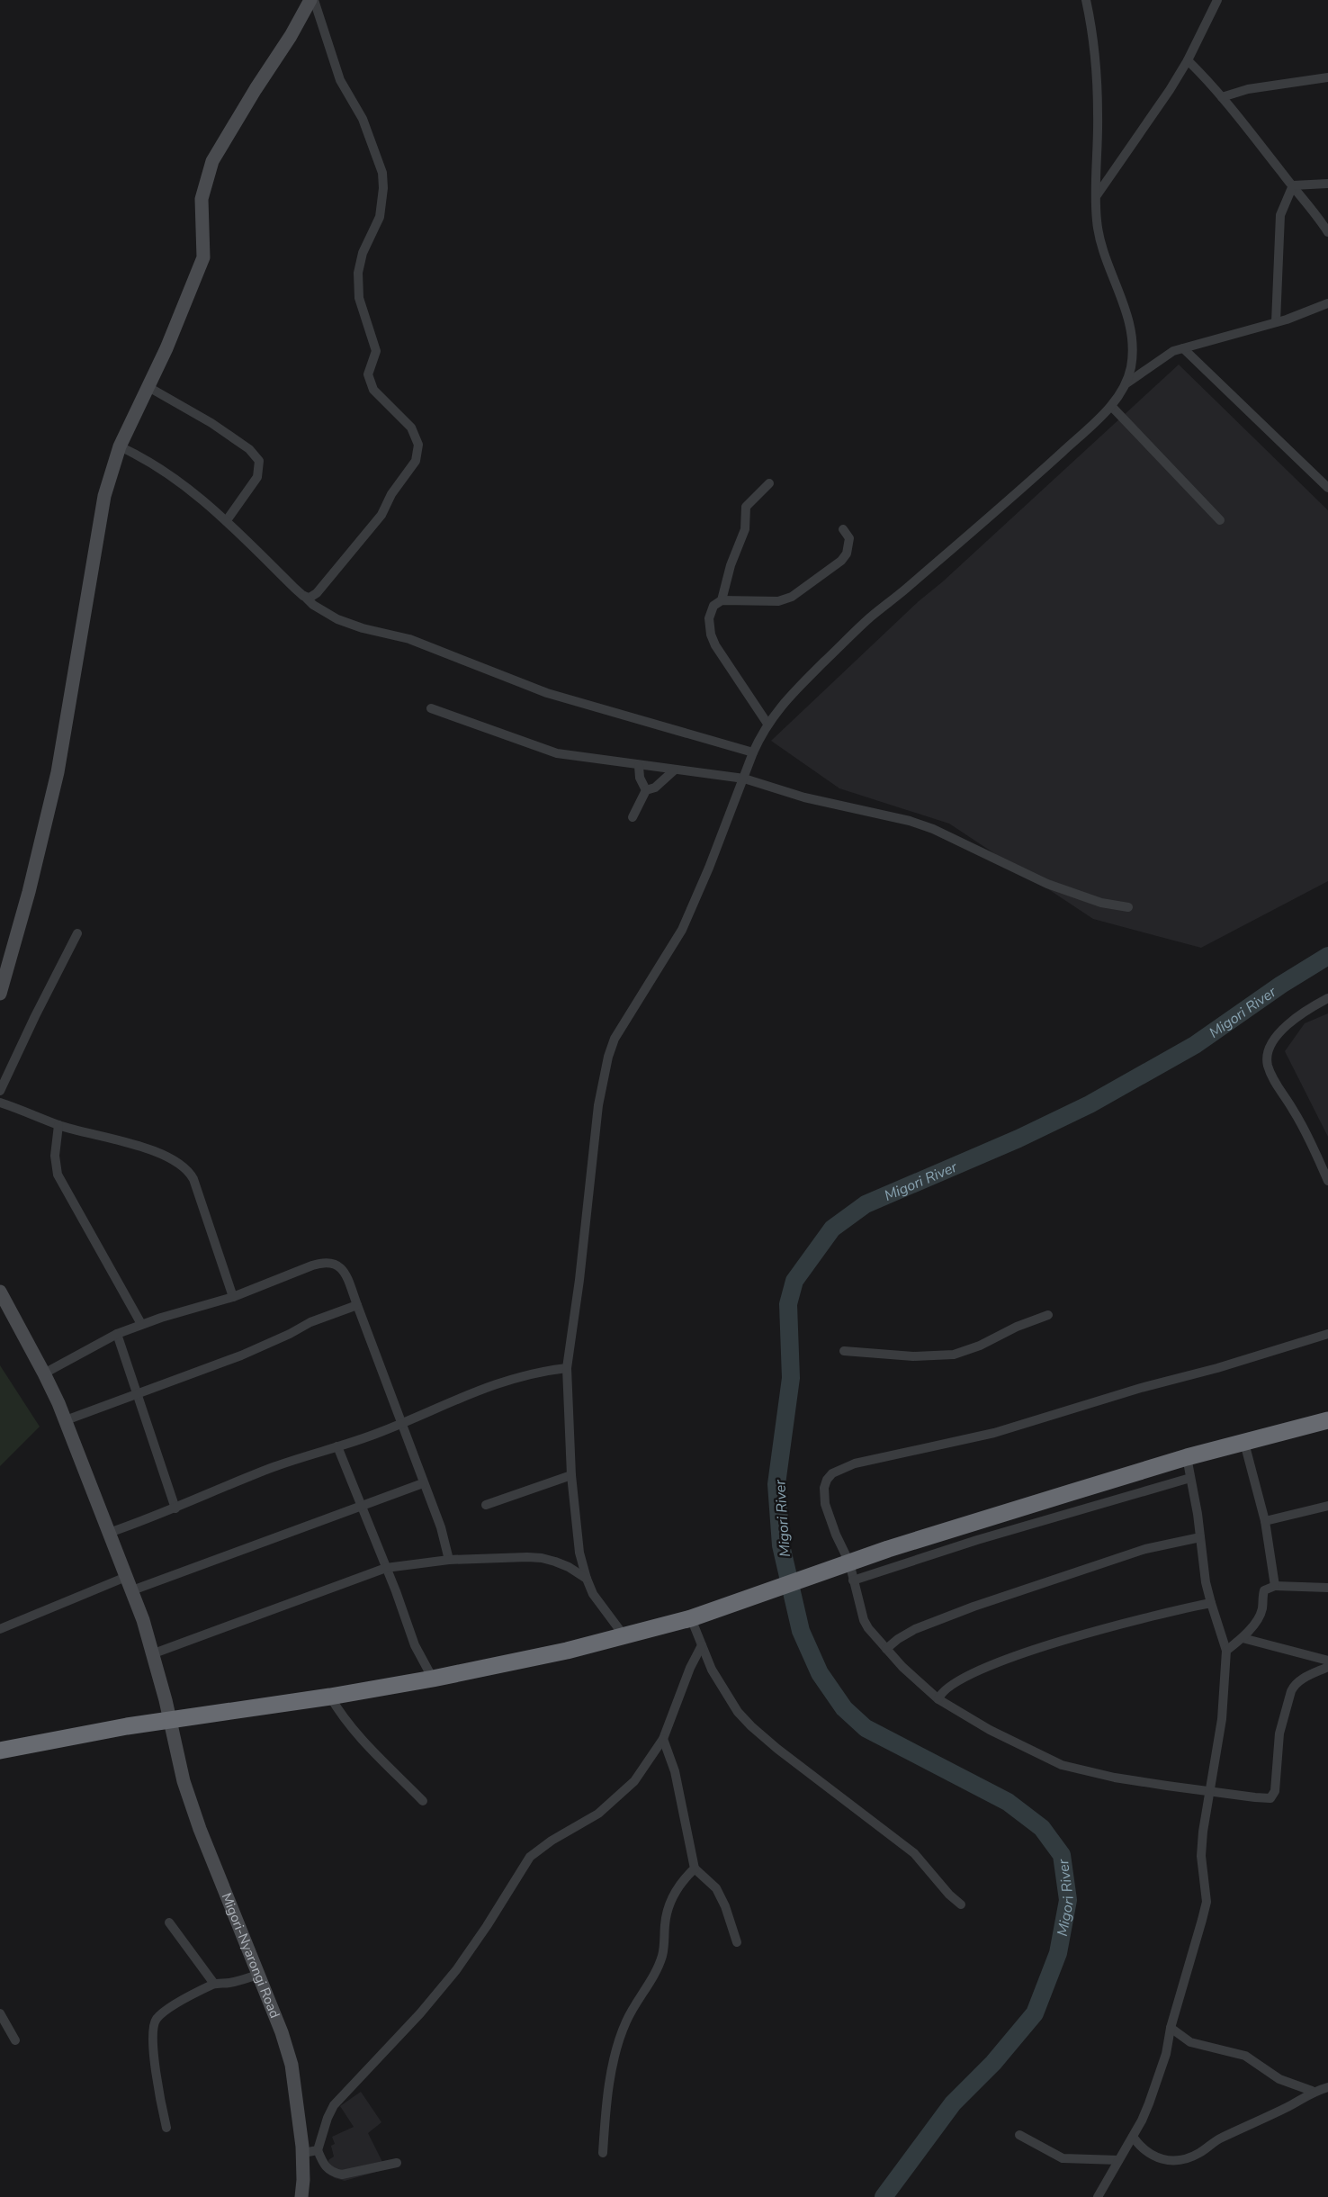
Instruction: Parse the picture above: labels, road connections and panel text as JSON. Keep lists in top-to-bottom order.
{
  "streets": {
    "street": ["Migori-Nyarongi Road"]
  },
  "water": ["Migori River"]
}
